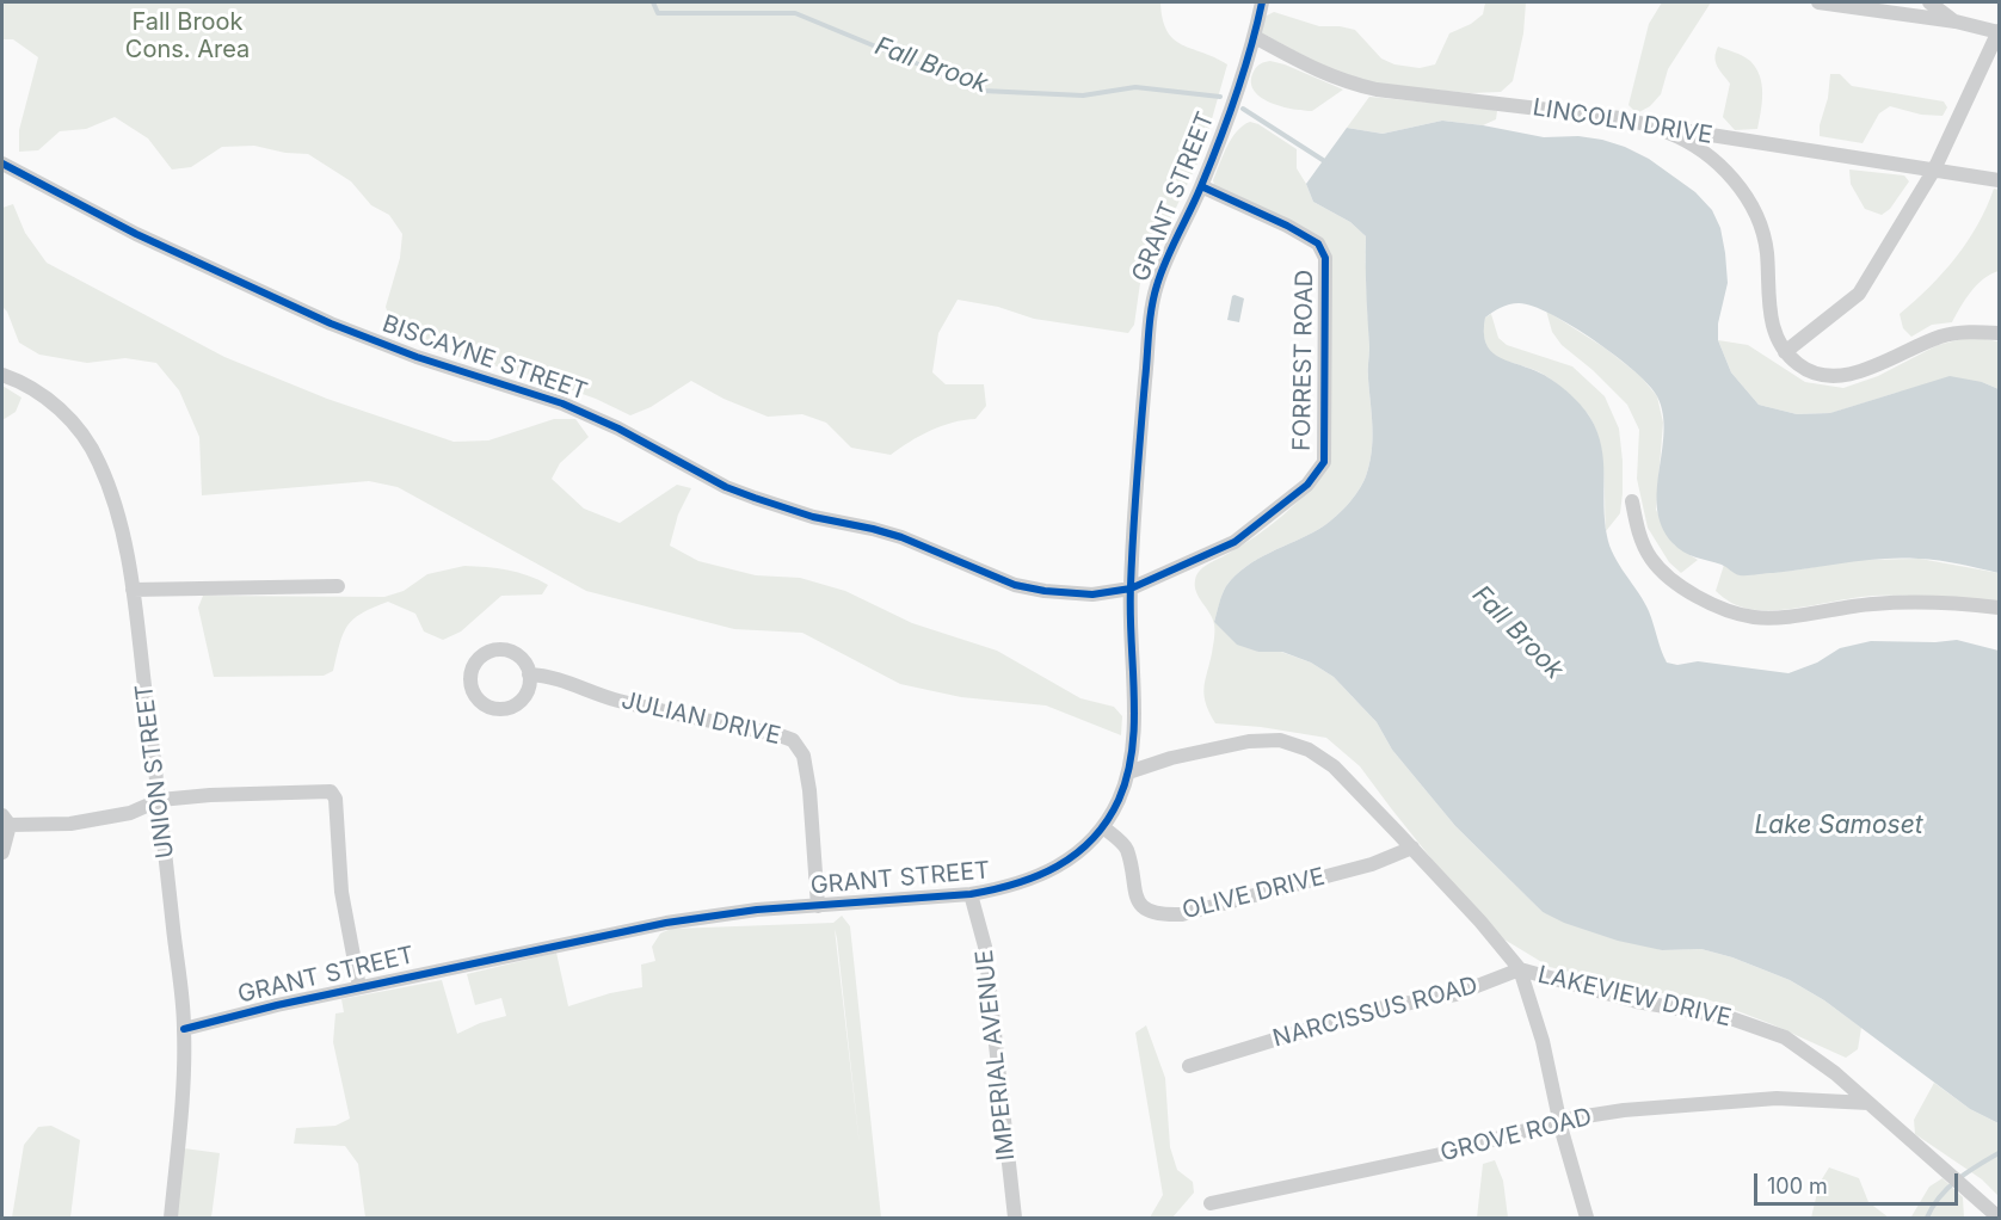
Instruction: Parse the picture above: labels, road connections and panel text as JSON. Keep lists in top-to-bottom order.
{
  "streets": {
    "street": [
      "LINCOLN DRIVE",
      "GRANT STREET",
      "BISCAYNE STREET",
      "FORREST ROAD",
      "JULIAN DRIVE",
      "UNION STREET",
      "OLIVE DRIVE",
      "LAKEVIEW DRIVE",
      "NARCISSUS ROAD",
      "IMPERIAL AVENUE",
      "GROVE ROAD"
    ]
  },
  "crossings": [
    ["LINCOLN DRIVE", "GRANT STREET"],
    ["GRANT STREET", "BISCAYNE STREET"],
    ["GRANT STREET", "FORREST ROAD"],
    ["GRANT STREET", "JULIAN DRIVE"],
    ["GRANT STREET", "UNION STREET"],
    ["GRANT STREET", "OLIVE DRIVE"],
    ["GRANT STREET", "LAKEVIEW DRIVE"],
    ["GRANT STREET", "IMPERIAL AVENUE"],
    ["BISCAYNE STREET", "FORREST ROAD"],
    ["OLIVE DRIVE", "LAKEVIEW DRIVE"],
    ["LAKEVIEW DRIVE", "NARCISSUS ROAD"],
    ["LAKEVIEW DRIVE", "GROVE ROAD"]
  ],
  "water": ["Fall Brook", "Lake Samoset"],
  "parks": ["Fall Brook Cons. Area"],
  "scale_bar": "100 m"
}
